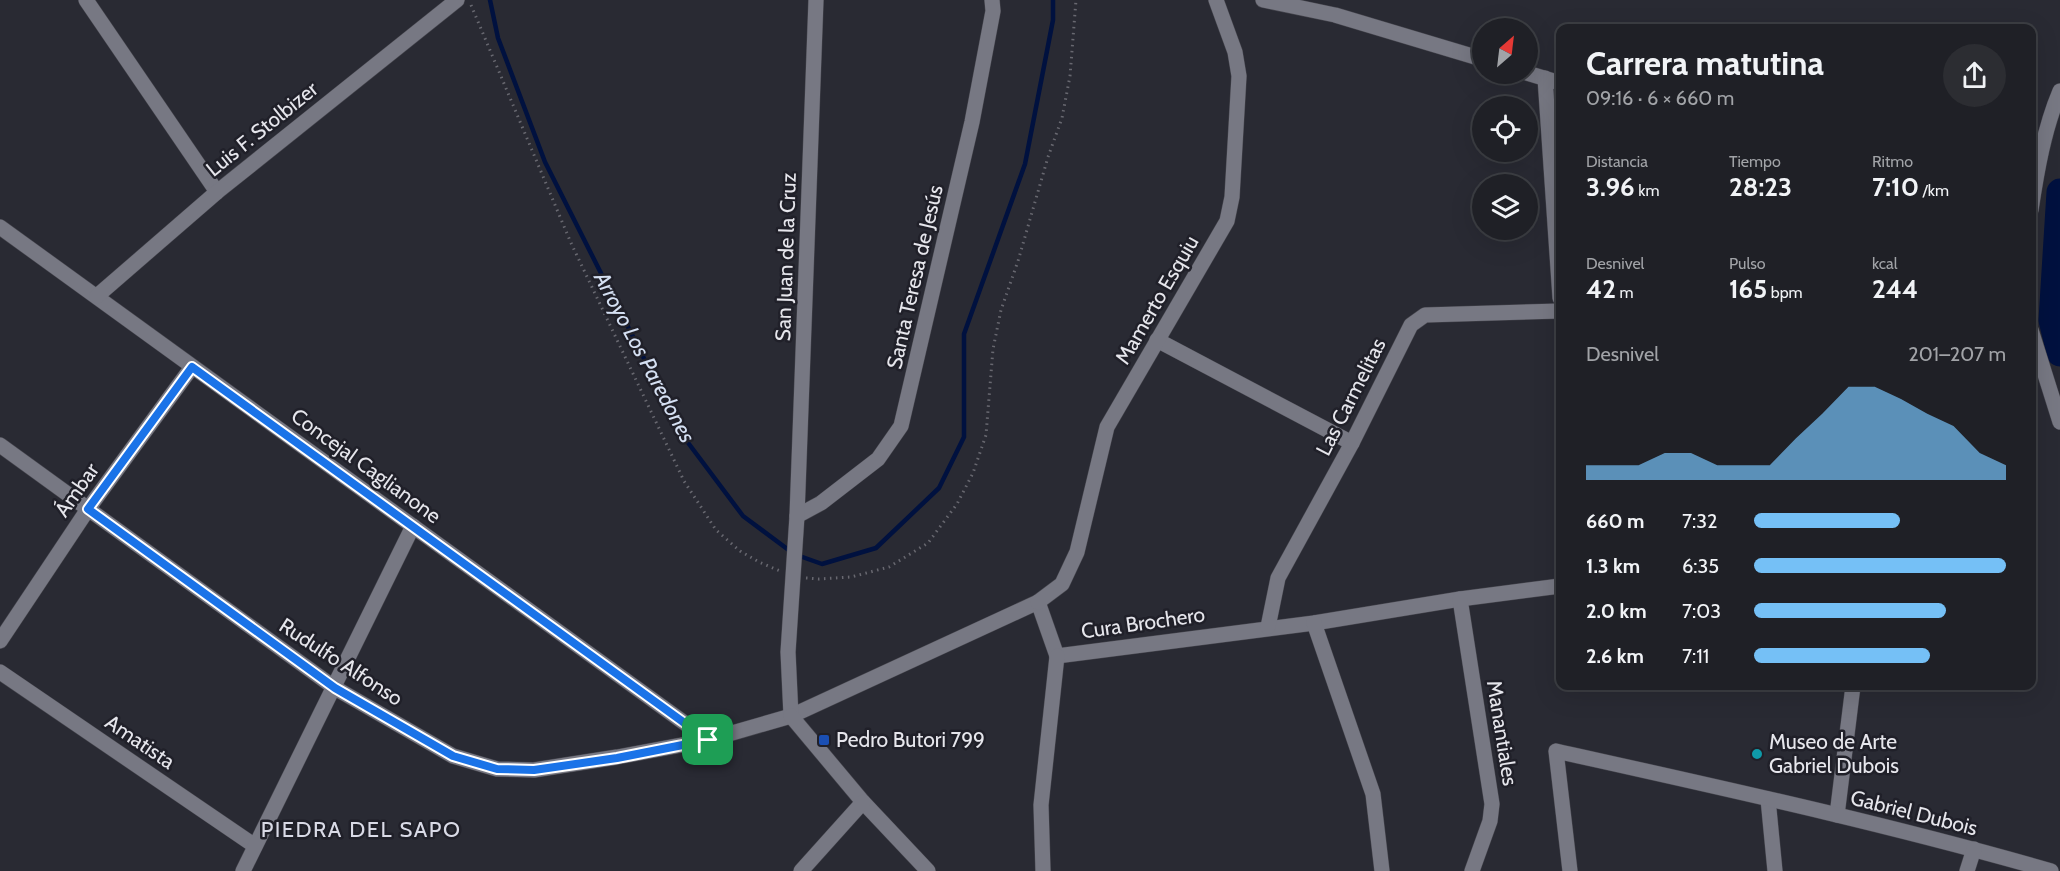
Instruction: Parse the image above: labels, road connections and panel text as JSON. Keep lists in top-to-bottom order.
{
  "streets": {
    "street": [
      "Luis F. Stolbizer",
      "San Juan de la Cruz",
      "Santa Teresa de Jesús",
      "Mamerto Esquiu",
      "Las Carmelitas",
      "Concejal Caglianone",
      "Ámbar",
      "Cura Brochero",
      "Rudulfo Alfonso",
      "Manantiales",
      "Amatista",
      "Gabriel Dubois"
    ]
  },
  "crossings": [
    ["Luis F. Stolbizer", "Concejal Caglianone"],
    ["San Juan de la Cruz", "Santa Teresa de Jesús"],
    ["San Juan de la Cruz", "Rudulfo Alfonso"],
    ["Mamerto Esquiu", "Cura Brochero"],
    ["Las Carmelitas", "Cura Brochero"],
    ["Concejal Caglianone", "Ámbar"],
    ["Concejal Caglianone", "Rudulfo Alfonso"],
    ["Ámbar", "Rudulfo Alfonso"],
    ["Cura Brochero", "Manantiales"]
  ],
  "districts": ["PIEDRA DEL SAPO"],
  "water": ["Arroyo Los Paredones"],
  "places": {
    "transit": ["Pedro Butori 799"],
    "other": ["Museo de Arte Gabriel Dubois"]
  },
  "north": "top right",
  "page": {
    "heading": ["Carrera matutina", "09:16 · 6 × 660 m"],
    "stats": [
      ["Distancia", "3.96 km"],
      ["Tiempo", "28:23"],
      ["Ritmo", "7:10 /km"],
      ["Desnivel", "42 m"],
      ["Pulso", "165 bpm"],
      ["kcal", "244"]
    ],
    "chart": ["Desnivel", "201–207 m"],
    "list": [
      {
        "name": "660 m",
        "note": "7:32"
      },
      {
        "name": "1.3 km",
        "note": "6:35"
      },
      {
        "name": "2.0 km",
        "note": "7:03"
      },
      {
        "name": "2.6 km",
        "note": "7:11"
      }
    ]
  }
}
